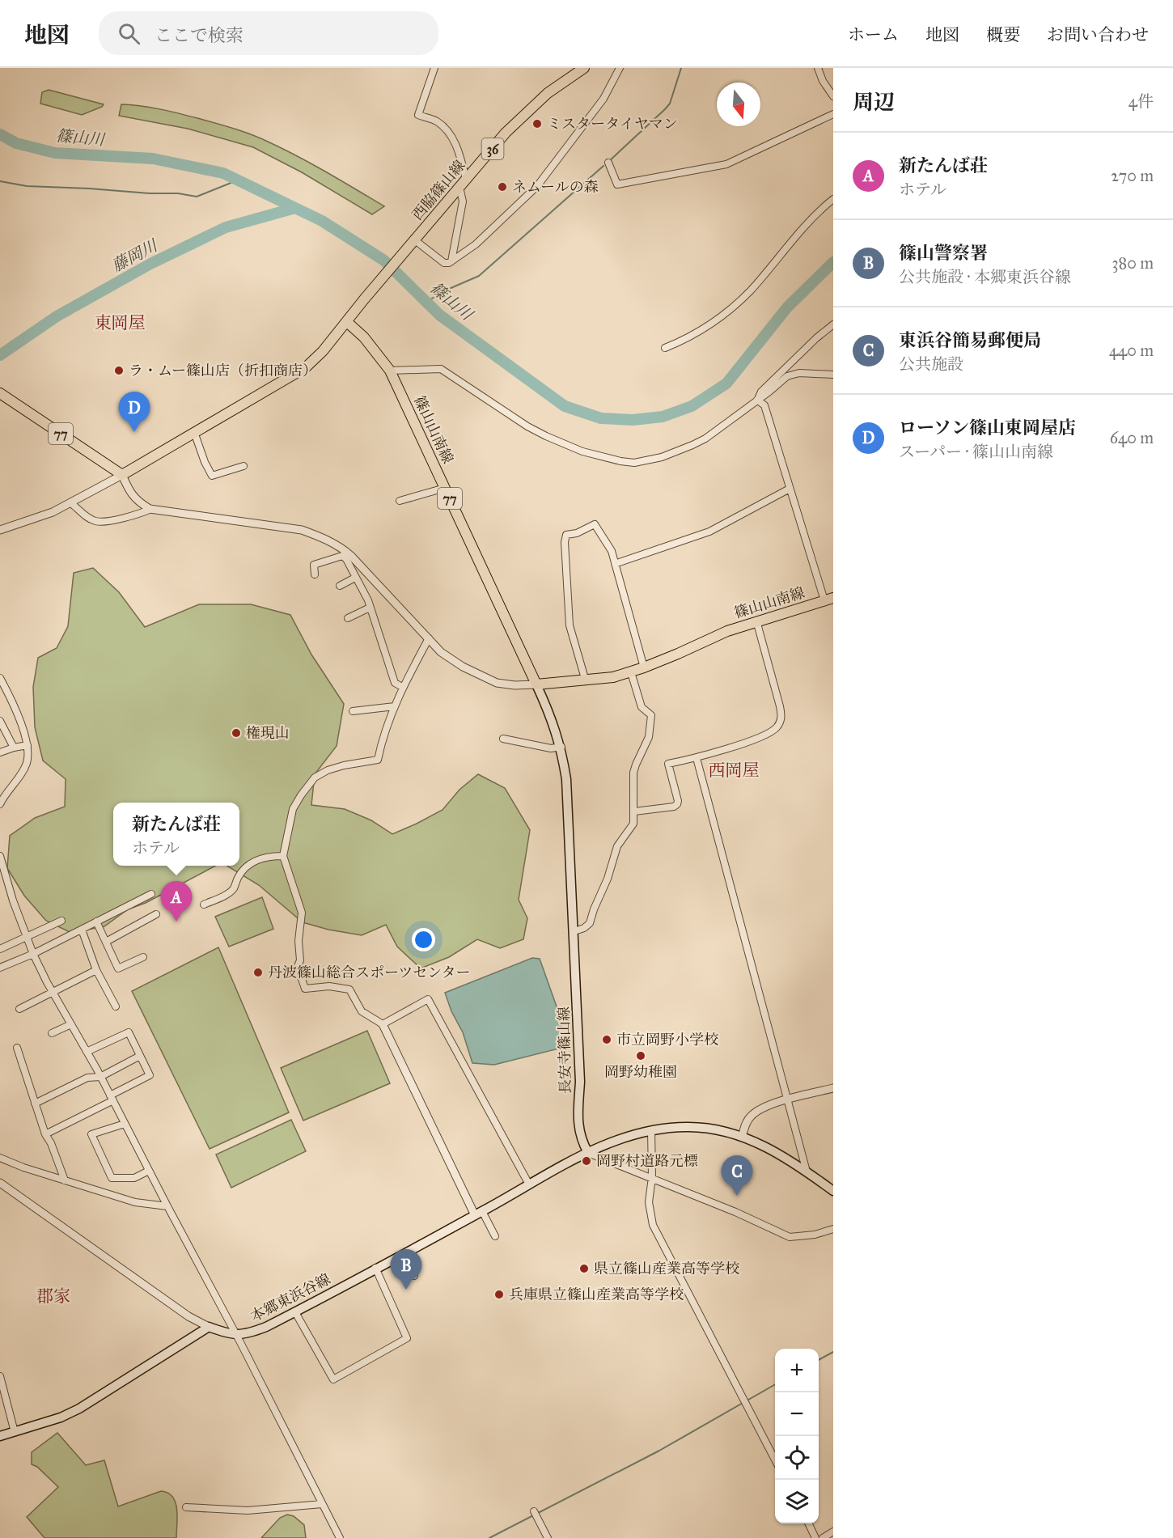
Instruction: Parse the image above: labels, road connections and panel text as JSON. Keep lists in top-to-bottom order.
{
  "streets": {
    "main road": [
      "36",
      "西脇篠山線",
      "篠山山南線",
      "77",
      "長安寺篠山線",
      "本郷東浜谷線"
    ]
  },
  "crossings": [
    ["西脇篠山線", "篠山山南線"],
    ["篠山山南線", "長安寺篠山線"],
    ["長安寺篠山線", "本郷東浜谷線"]
  ],
  "districts": ["東岡屋", "西岡屋", "郡家"],
  "water": ["篠山川", "藤岡川"],
  "places": [
    "ミスタータイヤマン",
    "ネムールの森",
    "ラ・ムー篠山店（折扣商店）",
    "権現山",
    "丹波篠山総合スポーツセンター",
    "市立岡野小学校",
    "岡野幼稚園",
    "岡野村道路元標",
    "県立篠山産業高等学校",
    "兵庫県立篠山産業高等学校"
  ],
  "north": "bottom",
  "page": {
    "header": "地図",
    "search": "ここで検索",
    "nav": [
      "ホーム",
      "地図",
      "概要",
      "お問い合わせ"
    ],
    "heading": ["周辺", "4件"],
    "list": [
      {
        "mark": "A",
        "name": "新たんば荘",
        "note": "ホテル",
        "value": "270 m"
      },
      {
        "mark": "B",
        "name": "篠山警察署",
        "note": "公共施設 · 本郷東浜谷線",
        "value": "380 m"
      },
      {
        "mark": "C",
        "name": "東浜谷簡易郵便局",
        "note": "公共施設",
        "value": "440 m"
      },
      {
        "mark": "D",
        "name": "ローソン篠山東岡屋店",
        "note": "スーパー · 篠山山南線",
        "value": "640 m"
      }
    ],
    "pins": [
      "D",
      "A",
      "C",
      "B"
    ],
    "popup": ["新たんば荘", "ホテル"],
    "map_buttons": ["+", "−"]
  }
}
